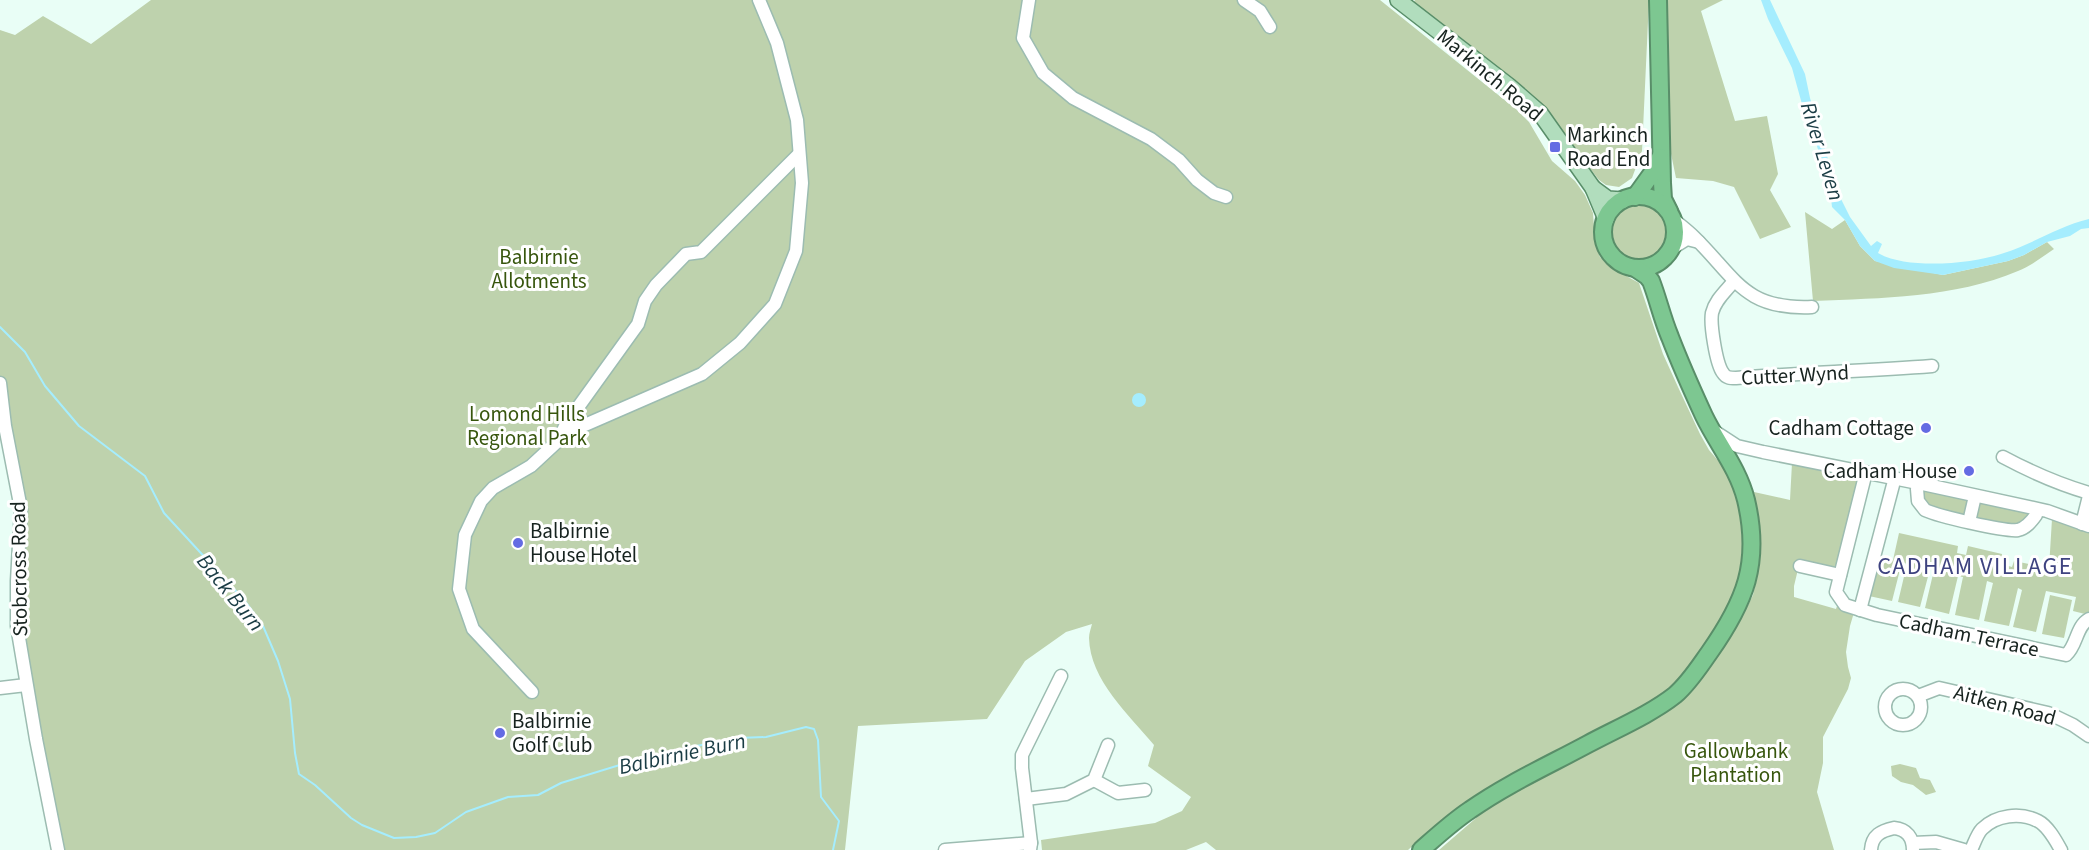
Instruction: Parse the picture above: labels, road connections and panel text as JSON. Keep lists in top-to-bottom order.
{
  "streets": {
    "main road": ["Markinch Road"],
    "street": [
      "Cutter Wynd",
      "Stobcross Road",
      "Cadham Terrace",
      "Aitken Road"
    ]
  },
  "districts": ["CADHAM VILLAGE"],
  "water": ["River Leven", "Back Burn", "Balbirnie Burn"],
  "parks": ["Balbirnie Allotments", "Lomond Hills Regional Park", "Gallowbank Plantation"],
  "places": {
    "transit": ["Markinch Road End"],
    "other": [
      "Cadham Cottage",
      "Cadham House",
      "Balbirnie House Hotel",
      "Balbirnie Golf Club"
    ]
  }
}
